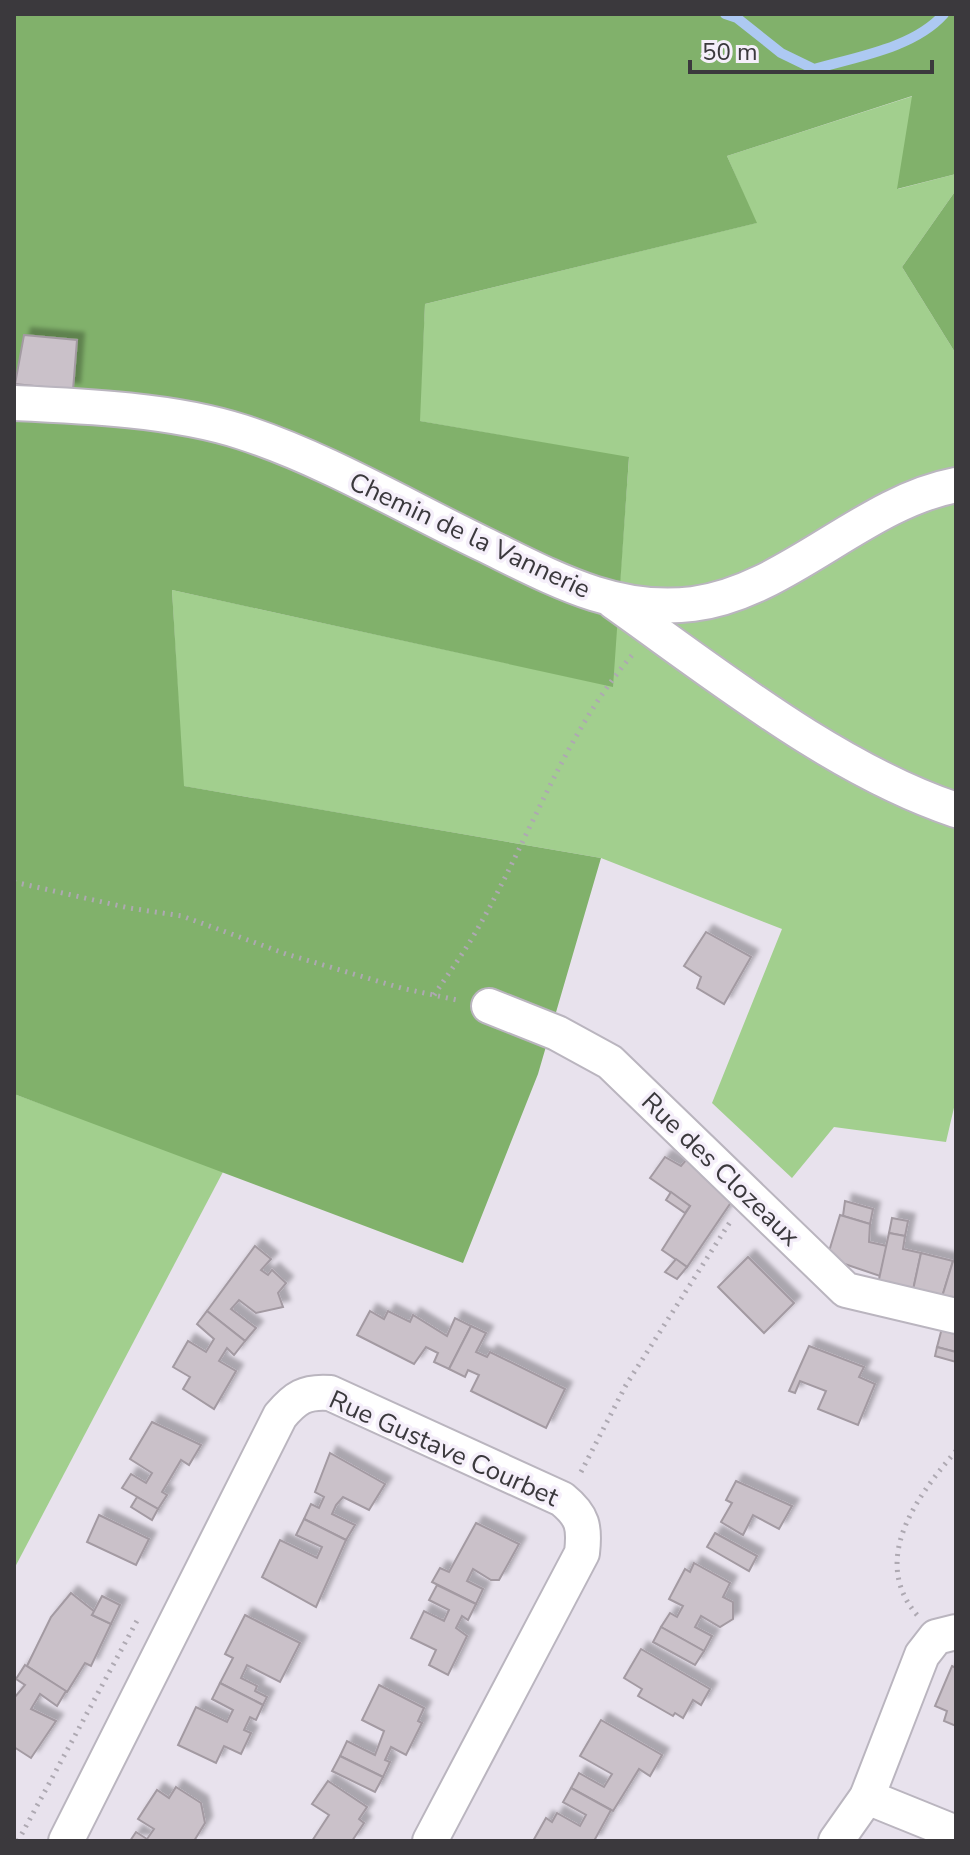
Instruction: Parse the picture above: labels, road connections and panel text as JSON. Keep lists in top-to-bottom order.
{
  "streets": {
    "street": ["Chemin de la Vannerie", "Rue des Clozeaux", "Rue Gustave Courbet"]
  },
  "scale_bar": "50 m"
}
